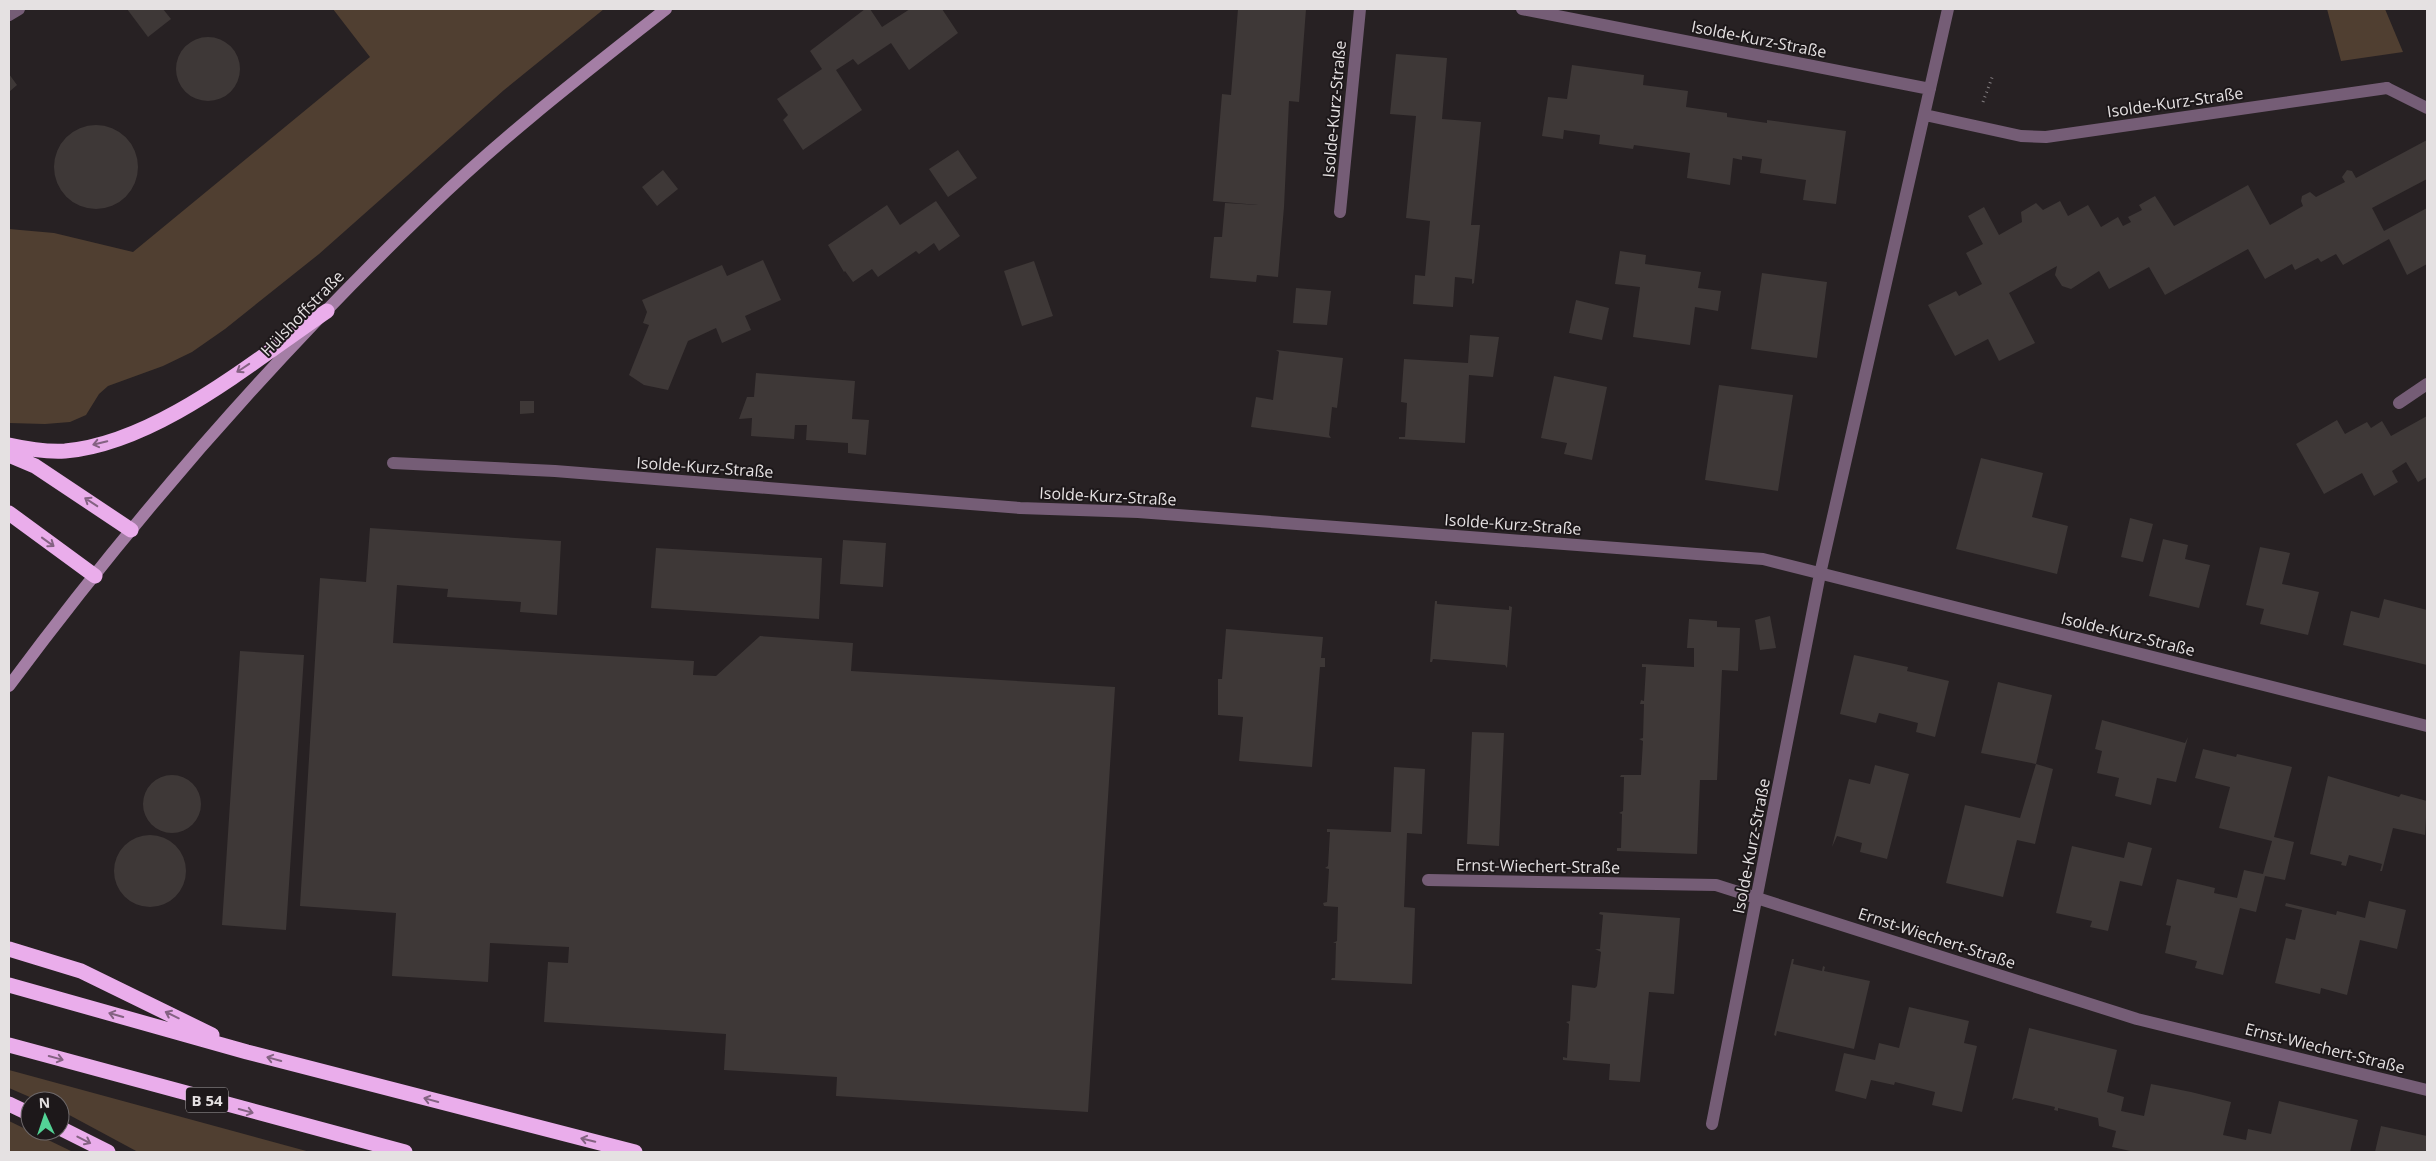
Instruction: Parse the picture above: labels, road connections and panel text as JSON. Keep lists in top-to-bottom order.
{
  "streets": {
    "highway": ["B 54"],
    "main road": ["Hülshoffstraße"],
    "street": ["Isolde-Kurz-Straße", "Ernst-Wiechert-Straße"]
  },
  "crossings": [
    ["Isolde-Kurz-Straße", "Ernst-Wiechert-Straße"]
  ],
  "north": "top"
}
